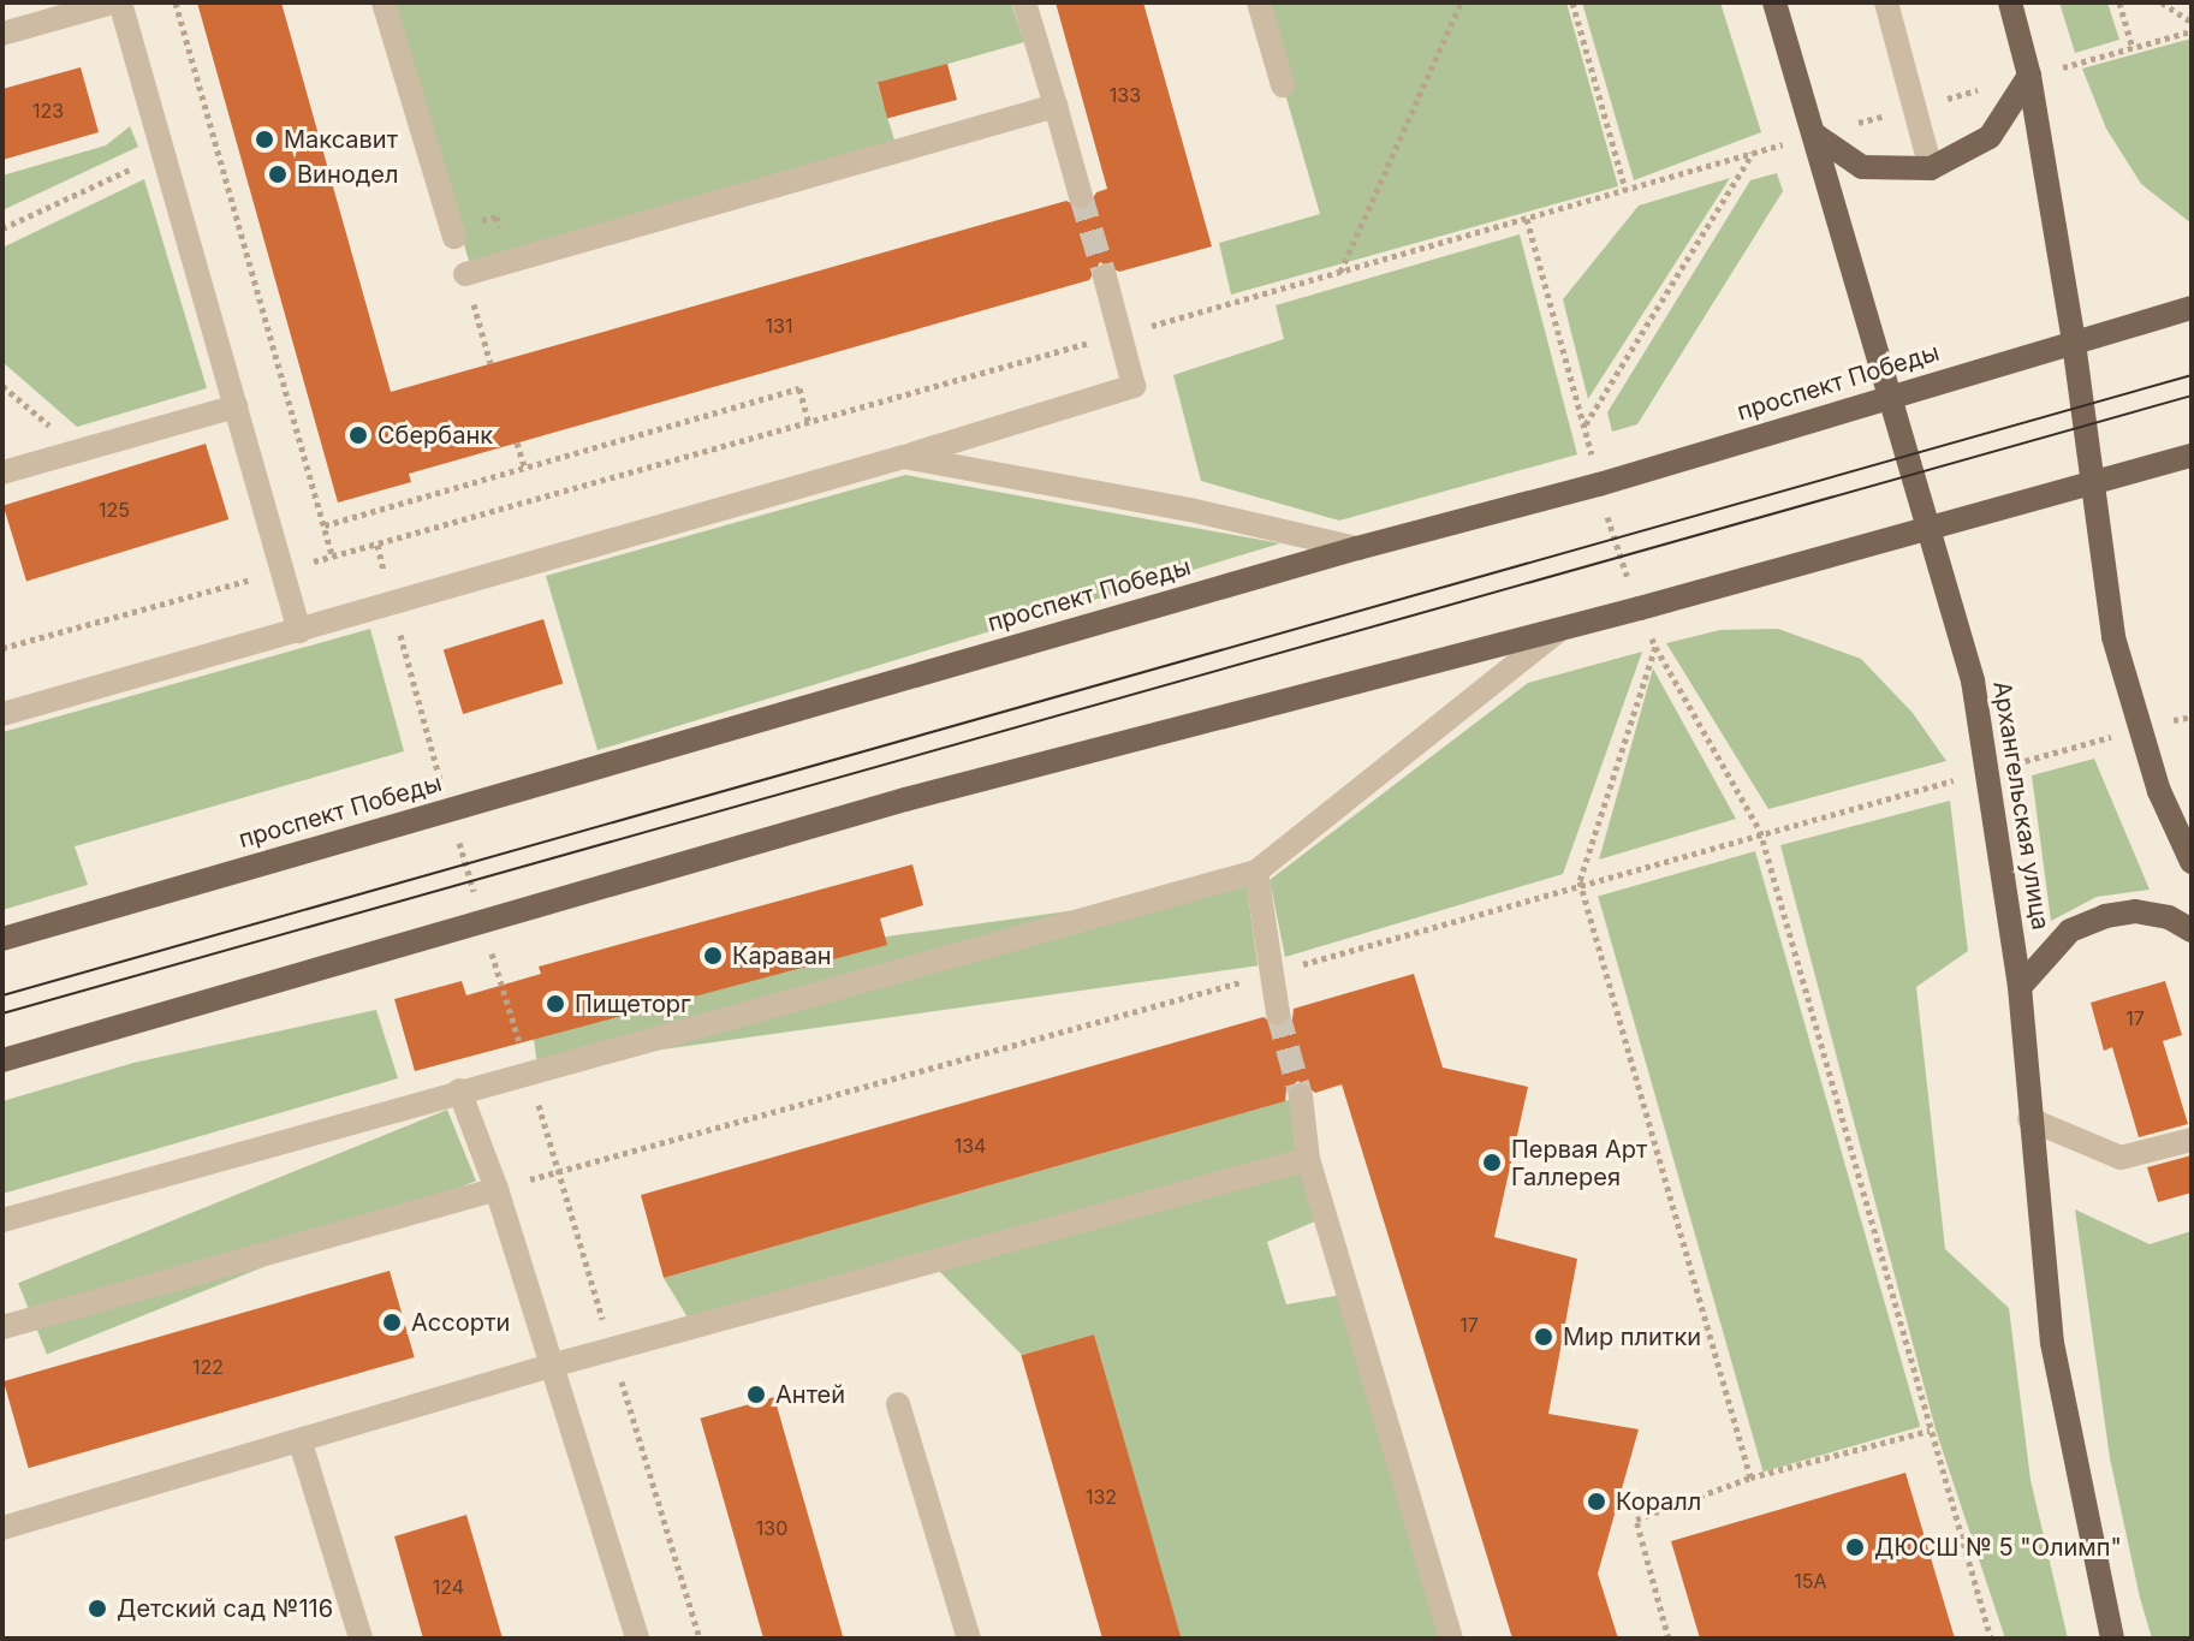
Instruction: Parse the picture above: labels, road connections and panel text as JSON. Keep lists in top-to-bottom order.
{
  "streets": {
    "main road": ["проспект Победы", "Архангельская улица"]
  },
  "crossings": [
    ["проспект Победы", "Архангельская улица"]
  ],
  "places": [
    "Максавит",
    "Винодел",
    "Сбербанк",
    "Караван",
    "Пищеторг",
    "Первая Арт Галлерея",
    "Ассорти",
    "Мир плитки",
    "Антей",
    "Коралл",
    "ДЮСШ № 5 \"Олимп\"",
    "Детский сад №116"
  ],
  "house_numbers": [
    "133",
    "123",
    "131",
    "125",
    "17",
    "134",
    "17",
    "122",
    "132",
    "130",
    "15А",
    "124"
  ]
}
